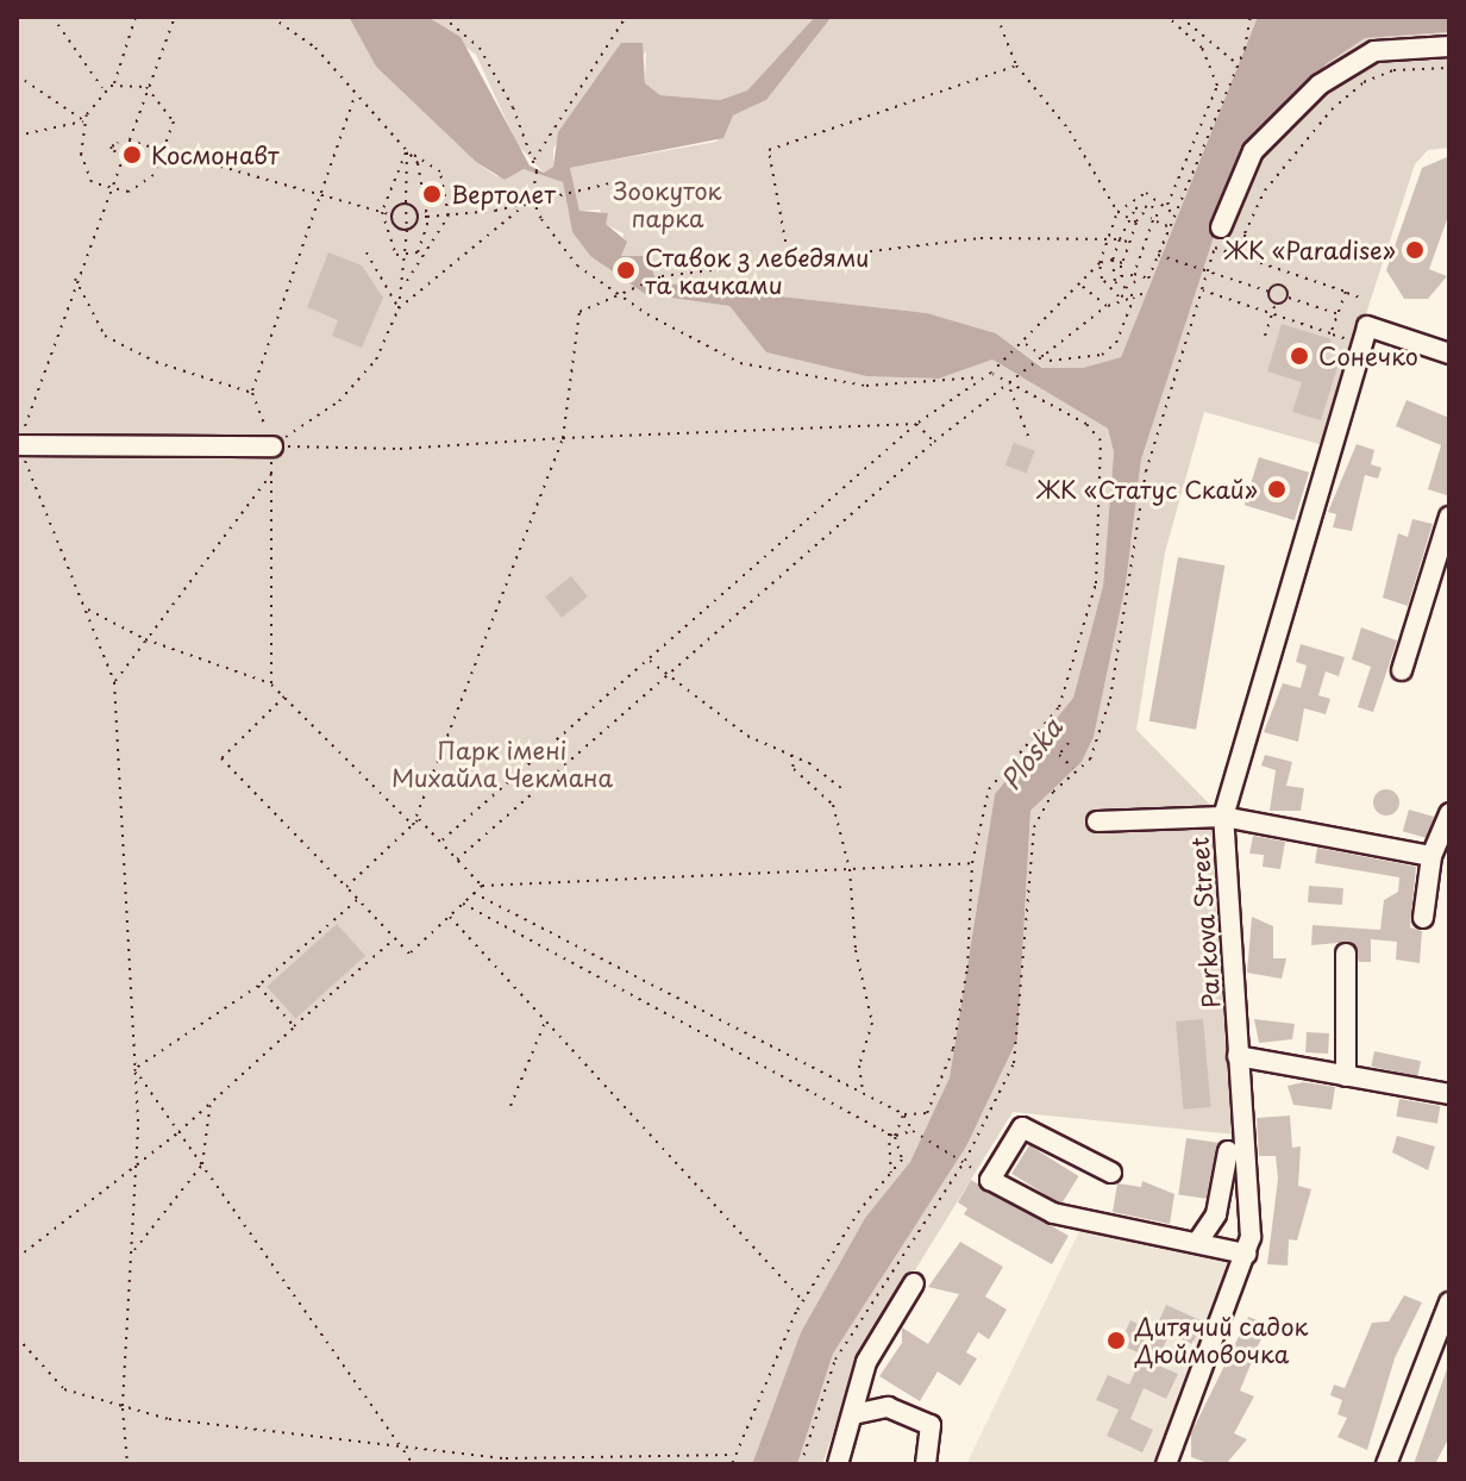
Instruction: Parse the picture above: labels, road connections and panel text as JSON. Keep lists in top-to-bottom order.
{
  "streets": {
    "street": ["Parkova Street"]
  },
  "water": ["Ploska"],
  "parks": ["Зоокуток парка", "Парк імені Михайла Чекмана"],
  "places": [
    "Космонавт",
    "Вертолет",
    "ЖК «Paradise»",
    "Ставок з лебедями та качками",
    "Cонечко",
    "ЖК «Статус Скай»",
    "Дитячий садок Дюймовочка"
  ]
}
